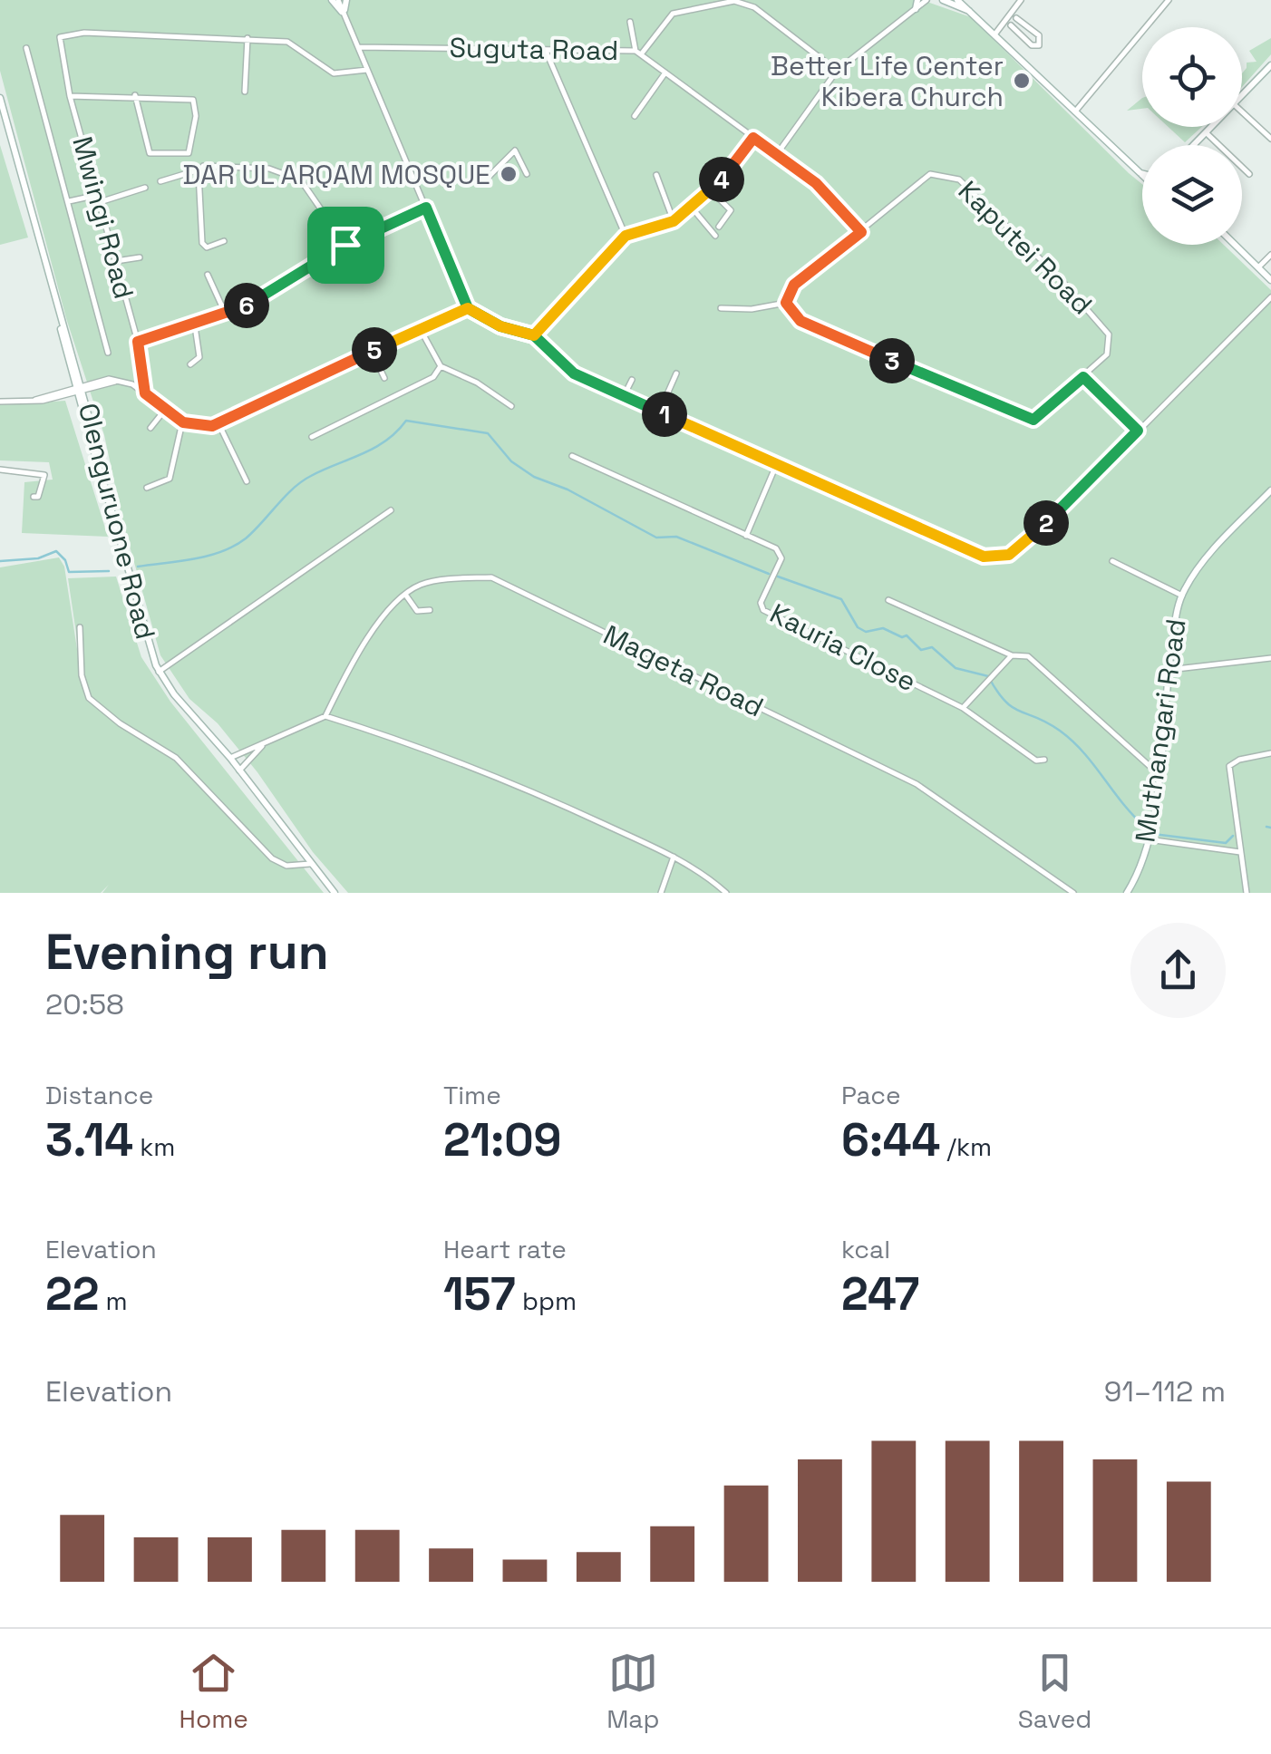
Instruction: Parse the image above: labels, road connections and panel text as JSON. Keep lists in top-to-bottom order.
{
  "streets": {
    "street": [
      "Suguta Road",
      "Mwingi Road",
      "Kaputei Road",
      "Olenguruone Road",
      "Kauria Close",
      "Mageta Road",
      "Muthangari Road"
    ]
  },
  "crossings": [
    ["Suguta Road", "Kaputei Road"]
  ],
  "places": ["Better Life Center Kibera Church", "DAR UL ARQAM MOSQUE"],
  "page": {
    "pins": [
      "4",
      "6",
      "5",
      "3",
      "1",
      "2"
    ],
    "heading": ["Evening run", "20:58"],
    "stats": [
      ["Distance", "3.14 km"],
      ["Time", "21:09"],
      ["Pace", "6:44 /km"],
      ["Elevation", "22 m"],
      ["Heart rate", "157 bpm"],
      ["kcal", "247"]
    ],
    "chart": ["Elevation", "91–112 m"],
    "tabs": ["Home", "Map", "Saved"]
  }
}
